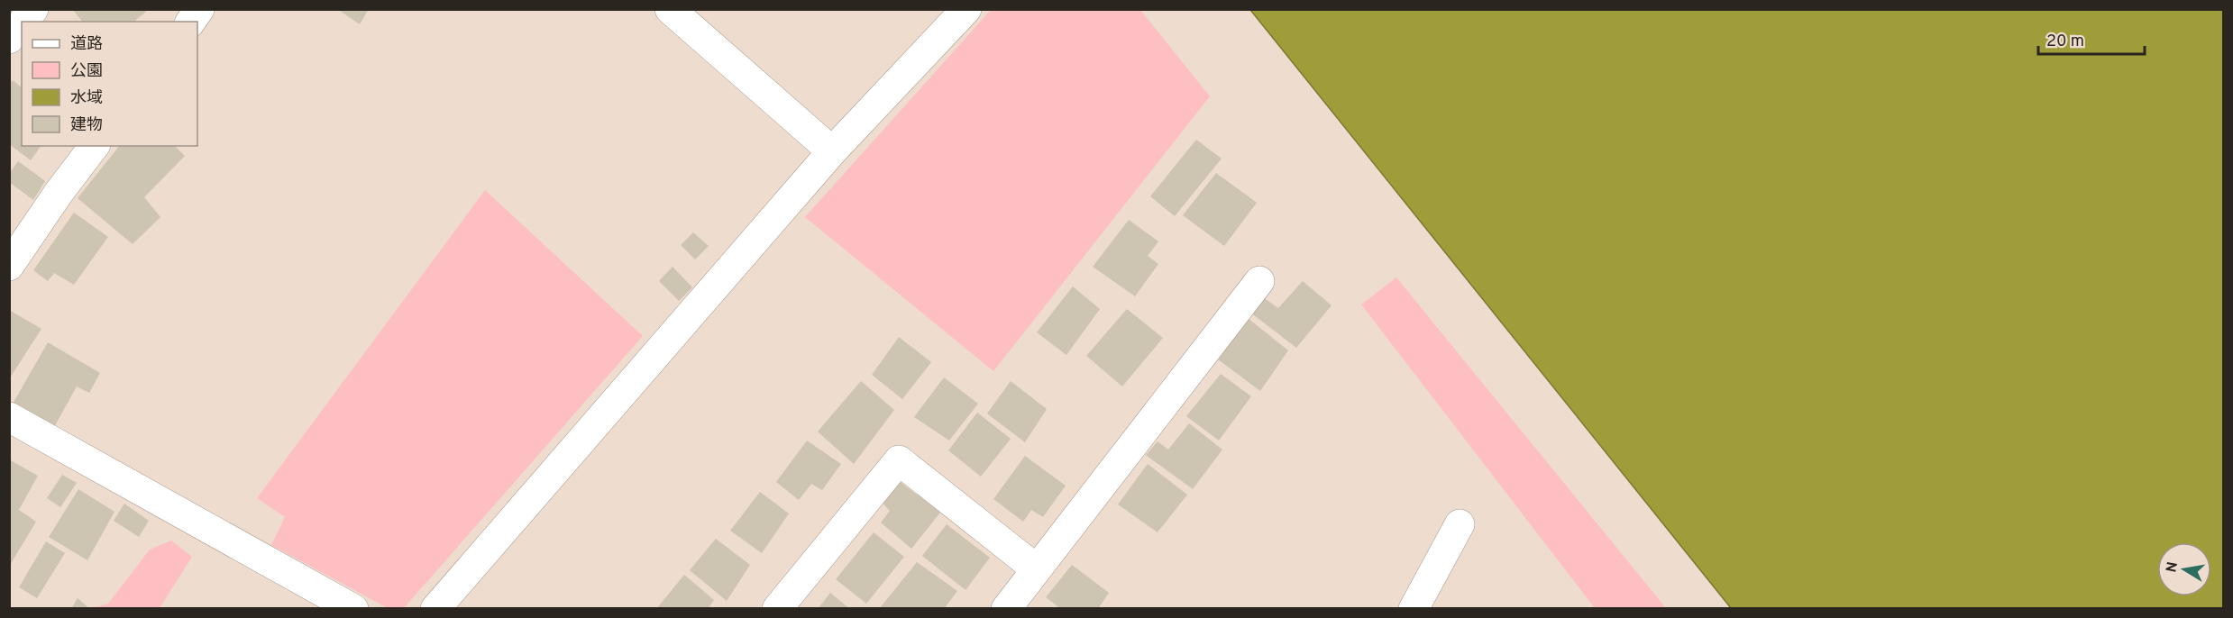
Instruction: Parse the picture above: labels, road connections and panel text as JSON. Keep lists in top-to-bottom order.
{
  "legend": [
    "道路",
    "公園",
    "水域",
    "建物"
  ],
  "scale_bar": "20 m",
  "north": "left"
}
